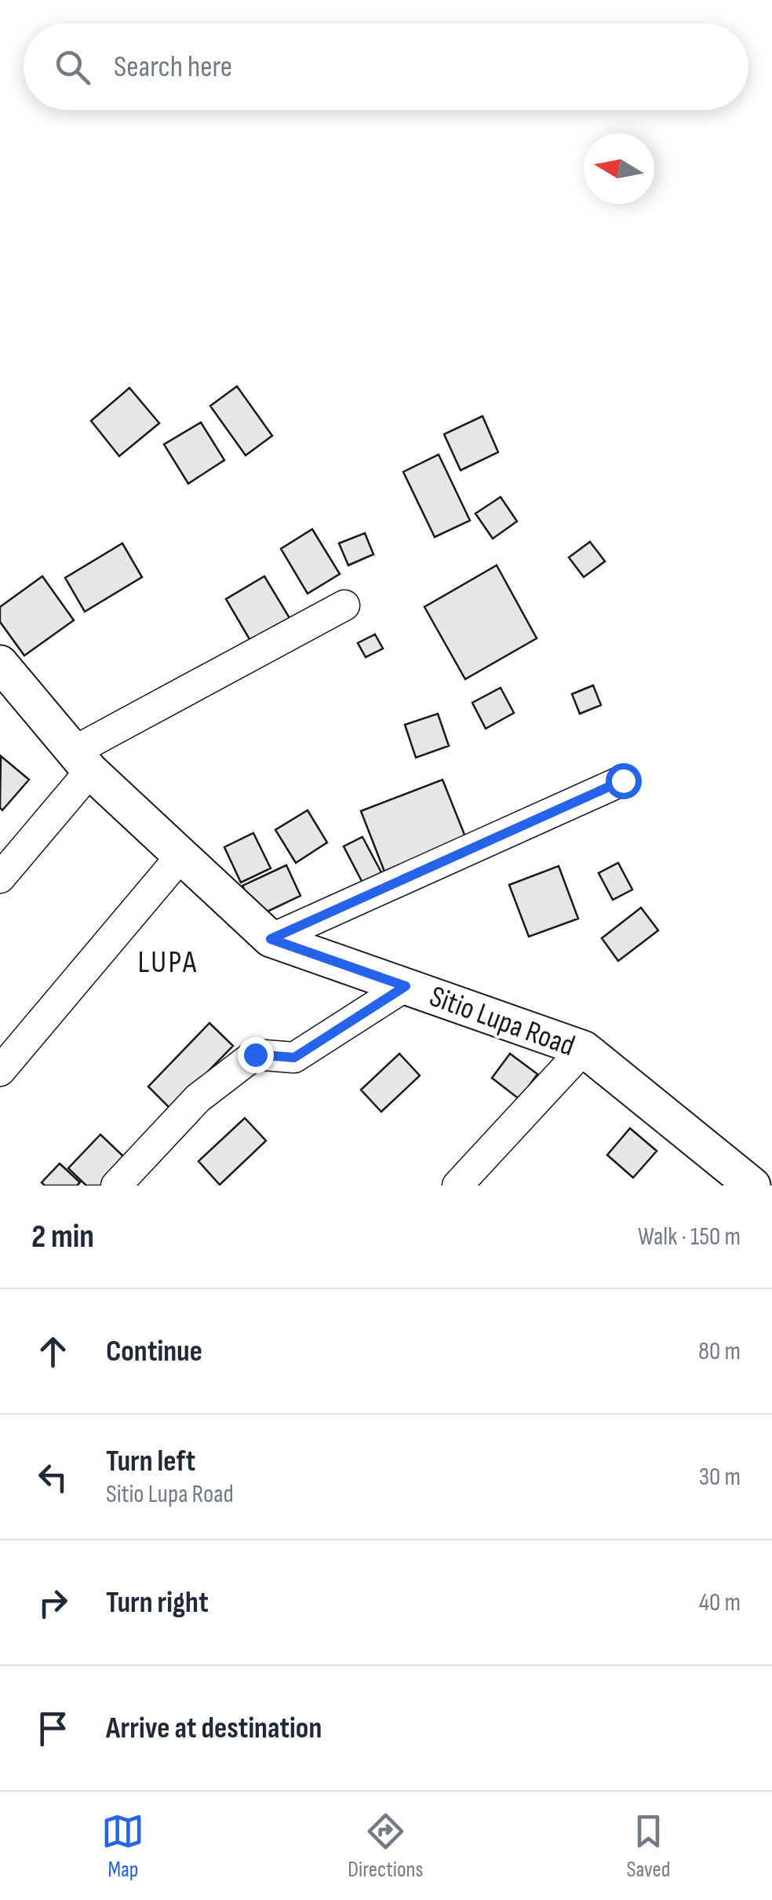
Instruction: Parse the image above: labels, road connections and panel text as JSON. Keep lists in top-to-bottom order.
{
  "streets": {
    "street": ["Sitio Lupa Road"]
  },
  "districts": ["LUPA"],
  "north": "left",
  "page": {
    "search": "Search here",
    "heading": ["2 min", "Walk · 150 m"],
    "list": [
      ["Continue", "80 m"],
      ["Turn left", "Sitio Lupa Road", "30 m"],
      ["Turn right", "40 m"],
      "Arrive at destination"
    ],
    "nav": ["Map", "Directions", "Saved"]
  }
}
